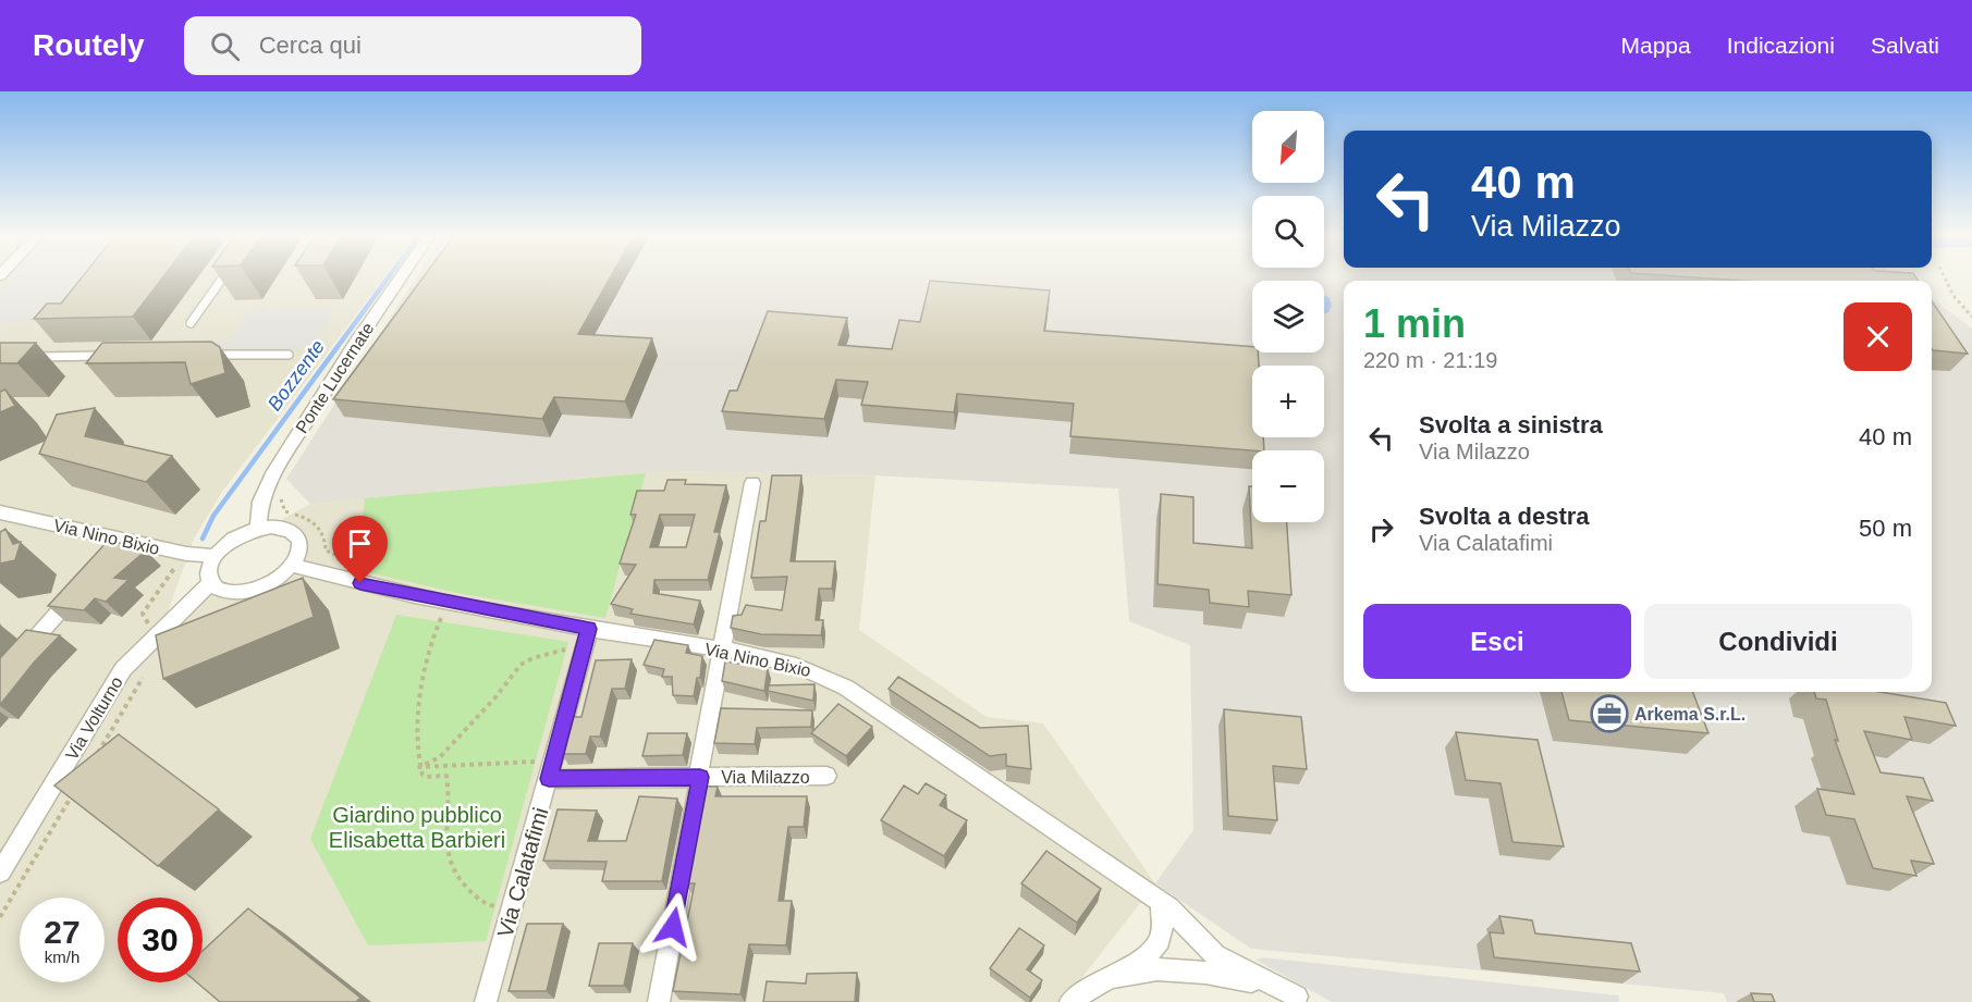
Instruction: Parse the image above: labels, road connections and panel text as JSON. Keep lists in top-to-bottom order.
{
  "streets": {
    "street": [
      "Ponte Lucernate",
      "Via Nino Bixio",
      "Via Volturno",
      "Via Milazzo",
      "Via Calatafimi"
    ]
  },
  "crossings": [
    ["Ponte Lucernate", "Via Nino Bixio"],
    ["Ponte Lucernate", "Via Volturno"],
    ["Via Nino Bixio", "Via Volturno"],
    ["Via Nino Bixio", "Via Calatafimi"],
    ["Via Milazzo", "Via Calatafimi"]
  ],
  "water": ["Bozzente"],
  "parks": ["Giardino pubblico Elisabetta Barbieri"],
  "places": {
    "office": ["Arkema S.r.L."]
  },
  "north": "bottom left",
  "page": {
    "header": "Routely",
    "search": "Cerca qui",
    "nav": ["Mappa", "Indicazioni", "Salvati"],
    "map_buttons": ["+", "−"],
    "turn": ["40 m", "Via Milazzo"],
    "heading": ["1 min", "220 m · 21:19"],
    "list": [
      {
        "name": "Svolta a sinistra",
        "note": "Via Milazzo",
        "value": "40 m"
      },
      {
        "name": "Svolta a destra",
        "note": "Via Calatafimi",
        "value": "50 m"
      }
    ],
    "buttons": ["Esci", "Condividi"],
    "speed": "27 km/h",
    "limit": "30"
  }
}
